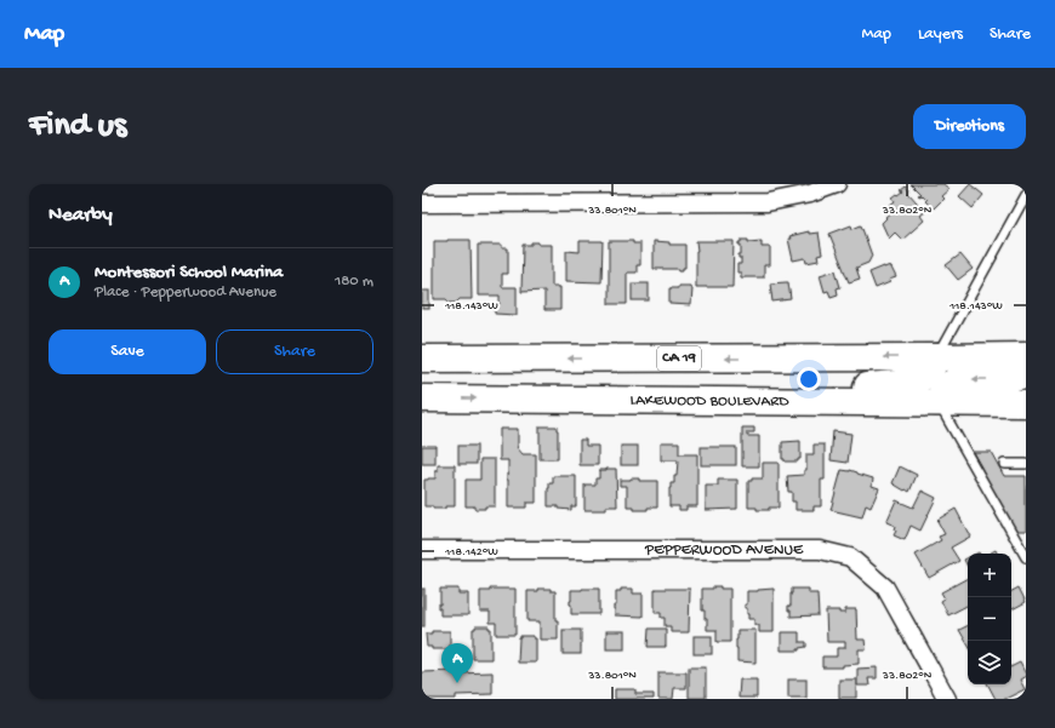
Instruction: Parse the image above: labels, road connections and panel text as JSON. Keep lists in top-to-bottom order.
{
  "streets": {
    "main road": ["CA 19", "LAKEWOOD BOULEVARD"],
    "street": ["PEPPERWOOD AVENUE"]
  },
  "page": {
    "header": "Map",
    "nav": ["Map", "Layers", "Share"],
    "buttons": [
      "Directions",
      ["Save", "Share"]
    ],
    "title": "Find us",
    "heading": "Nearby",
    "list": [
      {
        "mark": "A",
        "name": "Montessori School Marina",
        "note": "Place · Pepperwood Avenue",
        "value": "180 m"
      }
    ],
    "map_buttons": ["+", "−"],
    "pins": "A"
  },
  "coordinates": [
    "33.801°N",
    "33.802°N",
    "118.143°W",
    "118.142°W"
  ]
}
